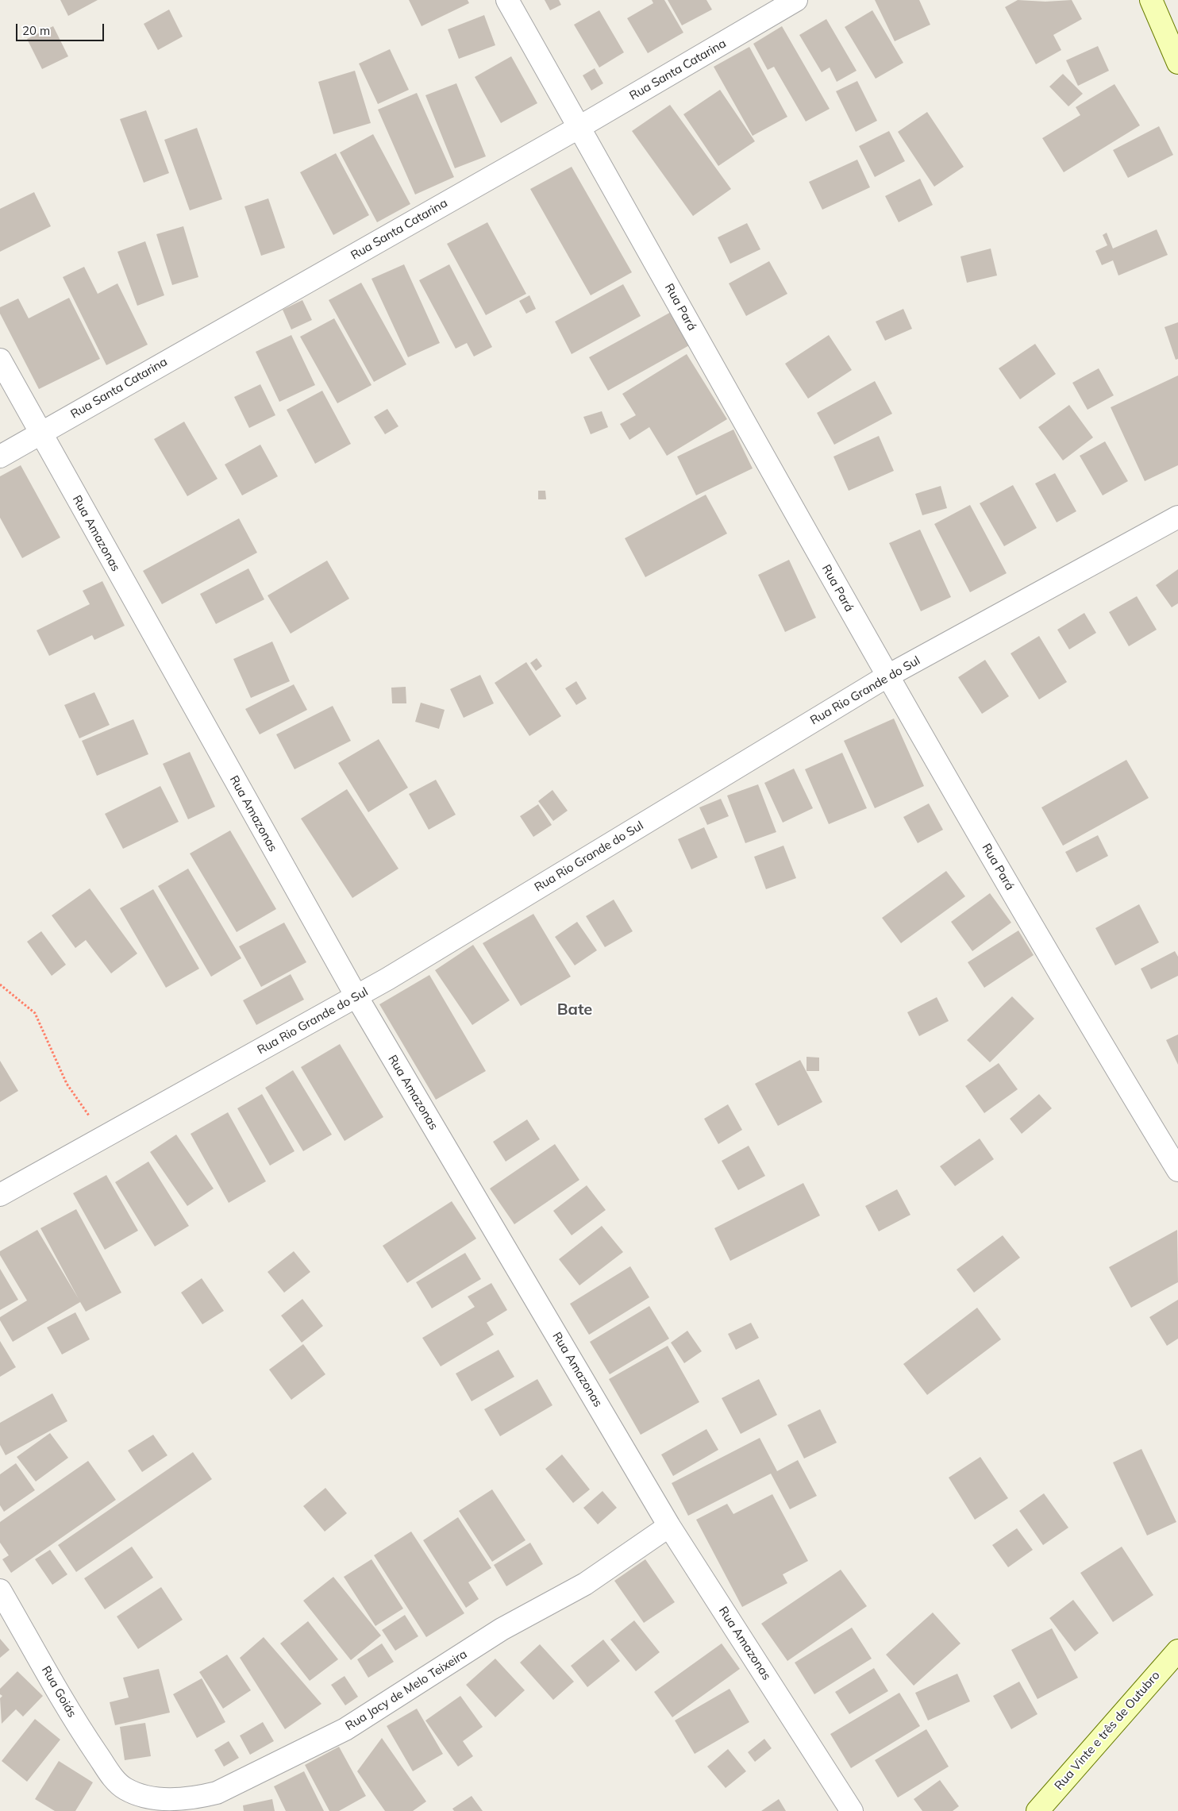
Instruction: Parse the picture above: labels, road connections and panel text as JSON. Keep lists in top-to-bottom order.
{
  "streets": {
    "street": [
      "Rua Santa Catarina",
      "Rua Pará",
      "Rua Amazonas",
      "Rua Rio Grande do Sul",
      "Rua Jacy de Melo Teixeira",
      "Rua Goiás",
      "Rua Vinte e três de Outubro"
    ]
  },
  "crossings": [
    ["Rua Santa Catarina", "Rua Pará"],
    ["Rua Santa Catarina", "Rua Amazonas"],
    ["Rua Pará", "Rua Rio Grande do Sul"],
    ["Rua Amazonas", "Rua Rio Grande do Sul"],
    ["Rua Amazonas", "Rua Jacy de Melo Teixeira"],
    ["Rua Jacy de Melo Teixeira", "Rua Goiás"]
  ],
  "districts": ["Bate"],
  "scale_bar": "20 m"
}
